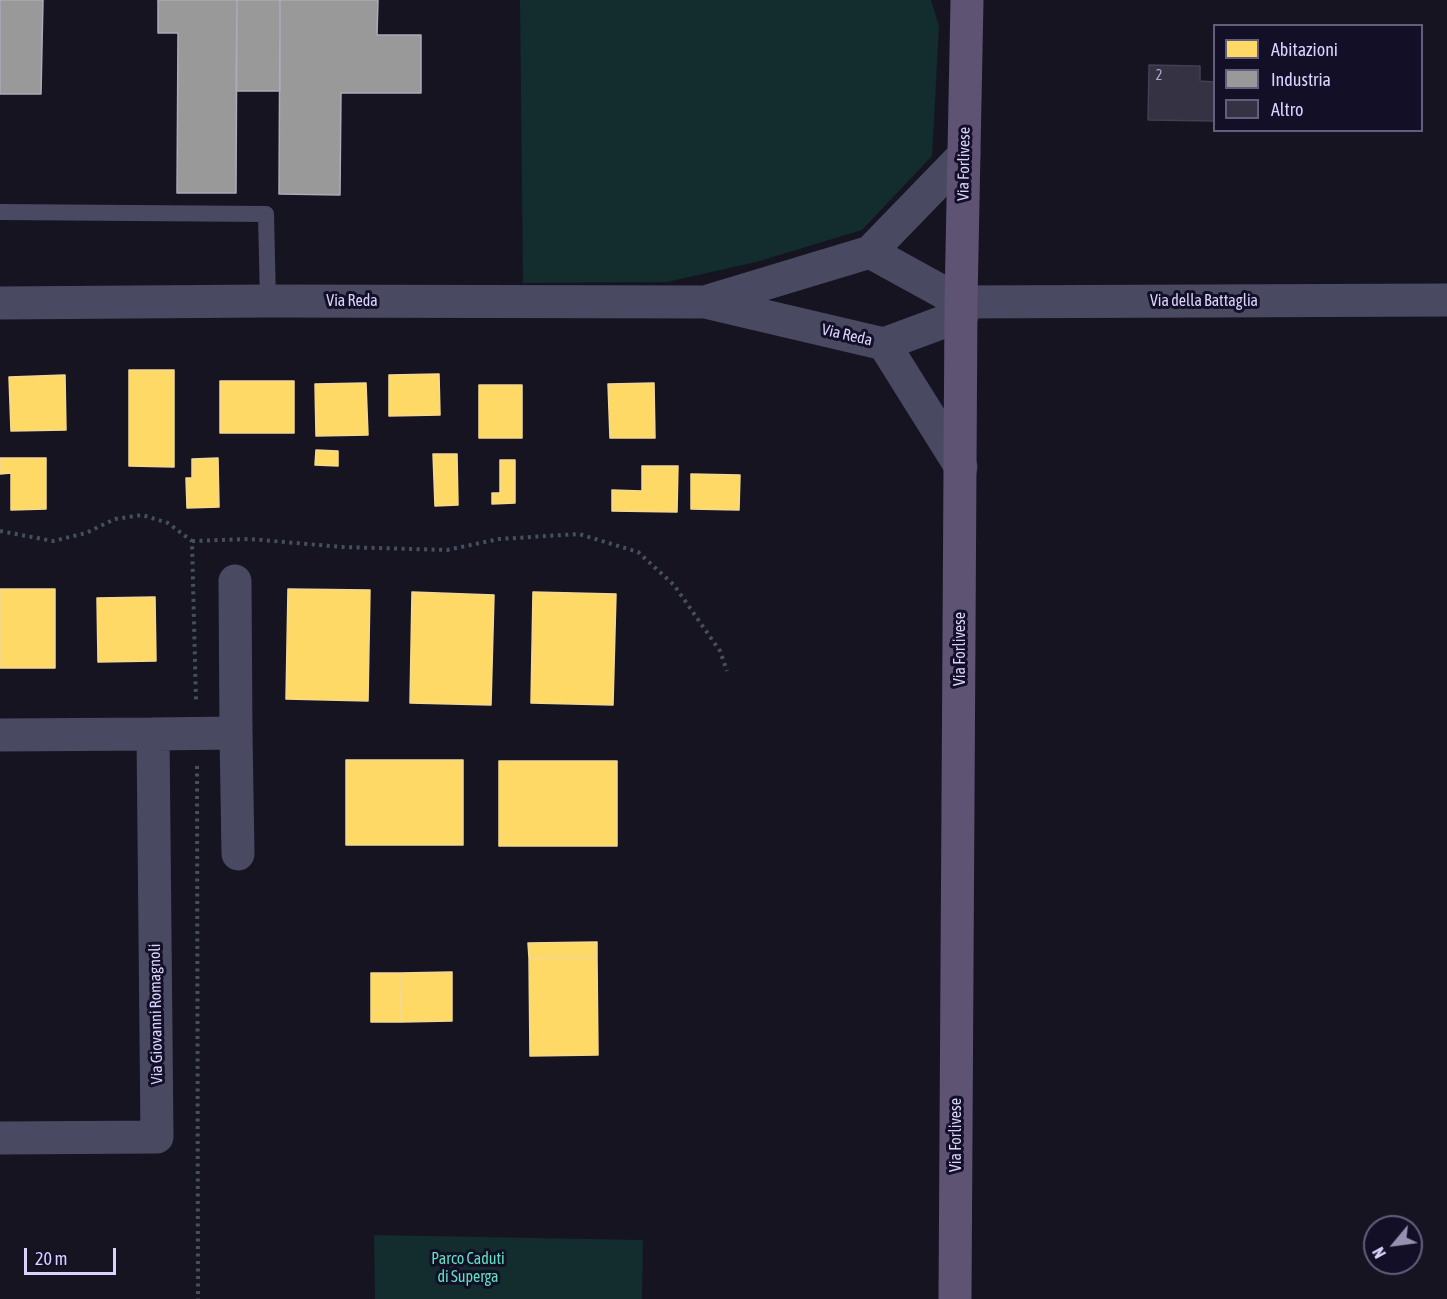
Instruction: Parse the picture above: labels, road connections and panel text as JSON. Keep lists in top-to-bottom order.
{
  "streets": {
    "main road": ["Via Forlivese"],
    "street": ["Via Reda", "Via della Battaglia", "Via Giovanni Romagnoli"]
  },
  "crossings": [
    ["Via Forlivese", "Via Reda"],
    ["Via Forlivese", "Via della Battaglia"],
    ["Via Reda", "Via della Battaglia"]
  ],
  "parks": ["Parco Caduti di Superga"],
  "house_numbers": ["2"],
  "legend": ["Abitazioni", "Industria", "Altro"],
  "scale_bar": "20 m",
  "north": "bottom left"
}
